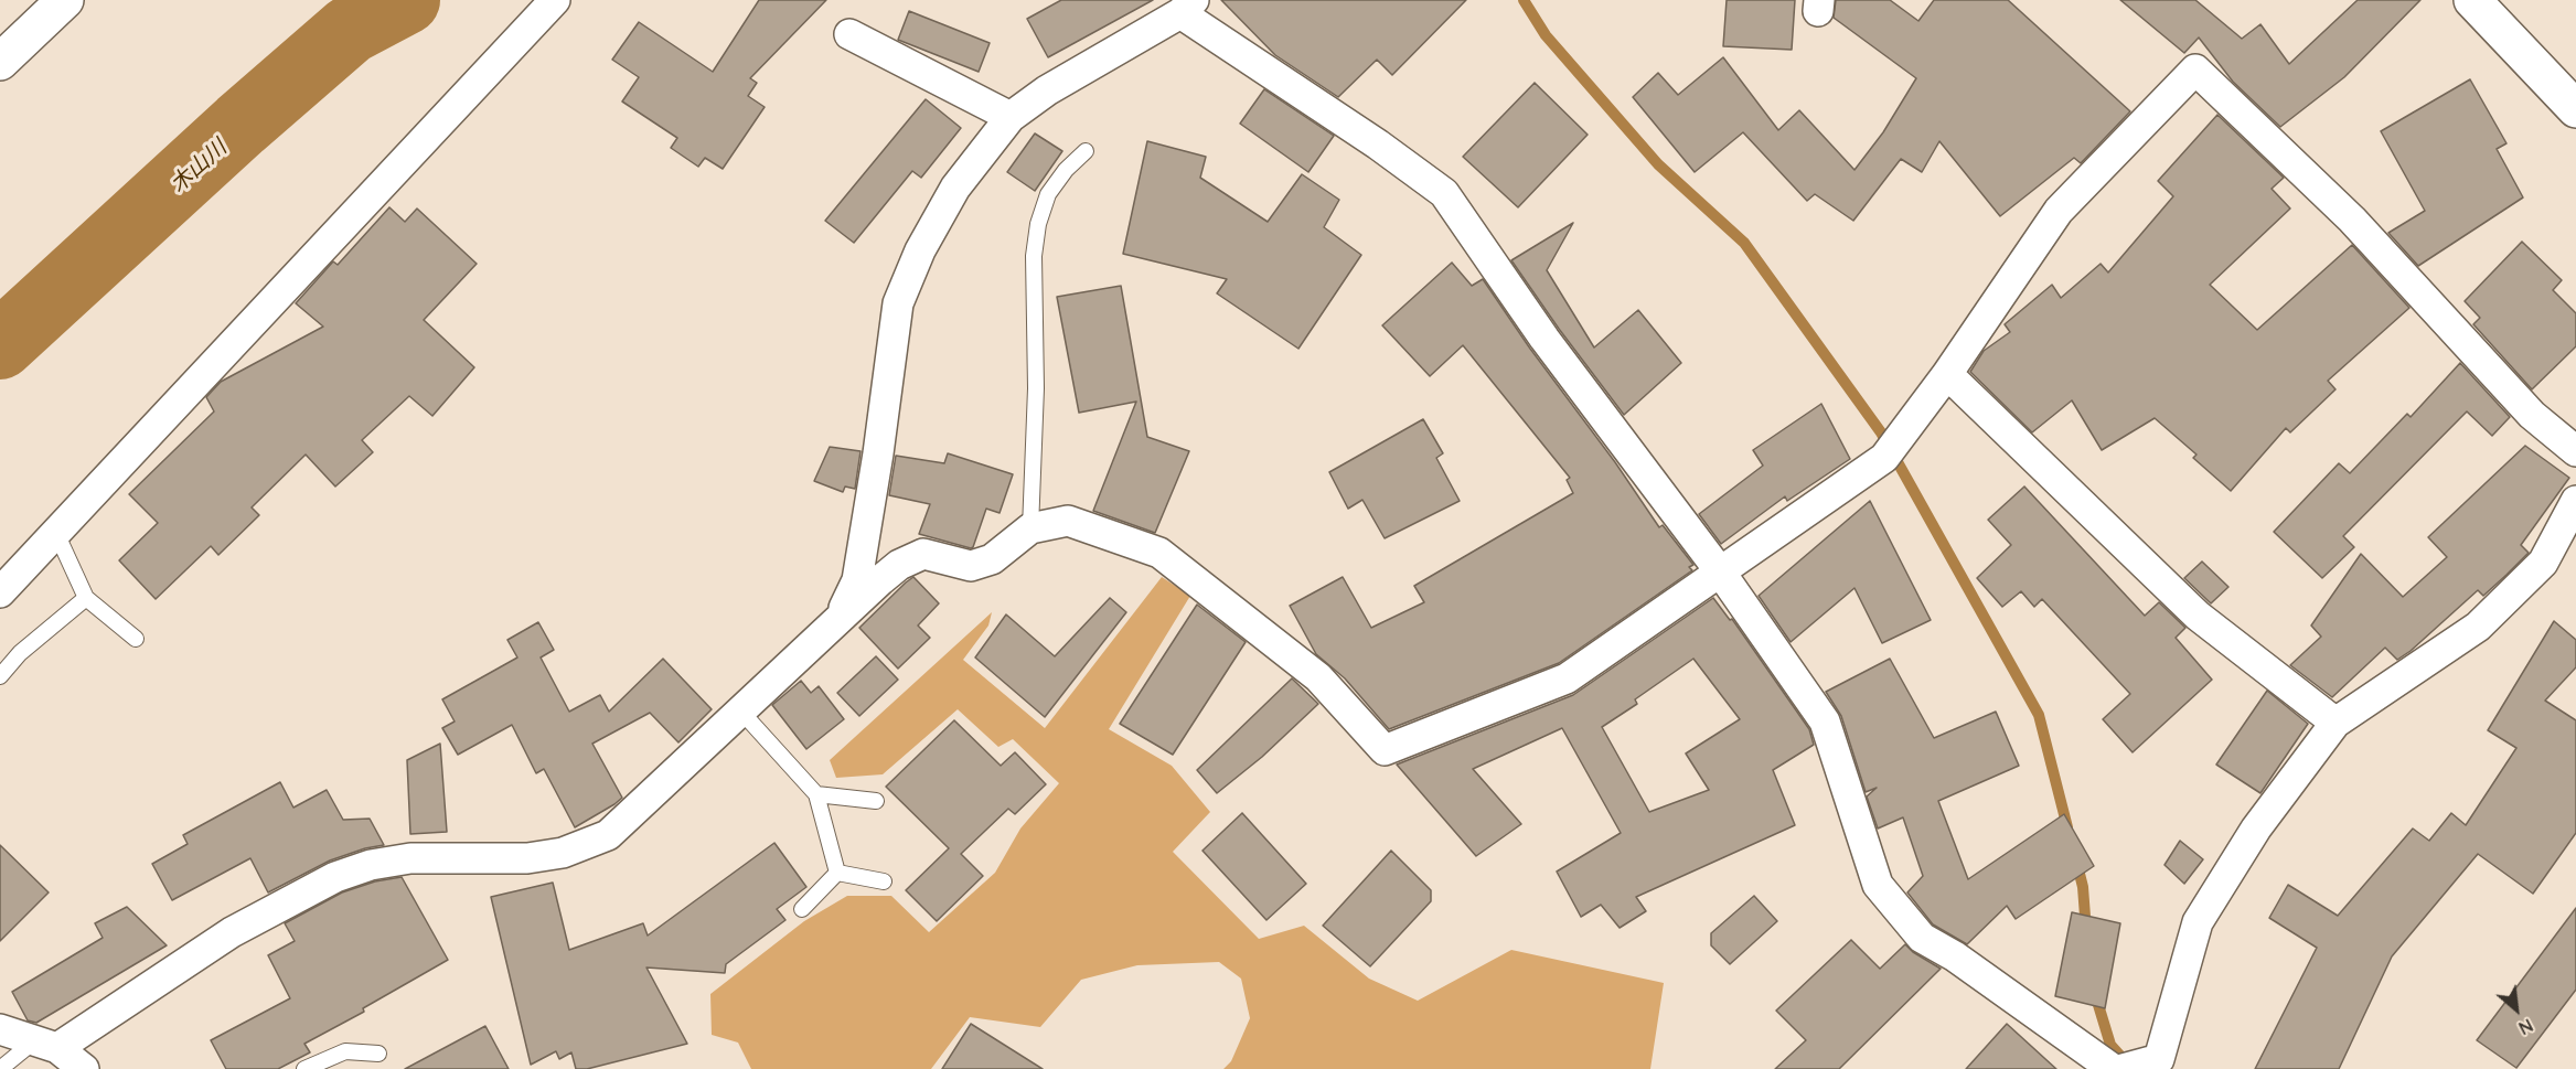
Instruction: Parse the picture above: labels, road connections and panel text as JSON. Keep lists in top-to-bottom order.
{
  "water": ["木山川"],
  "north": "bottom right"
}
